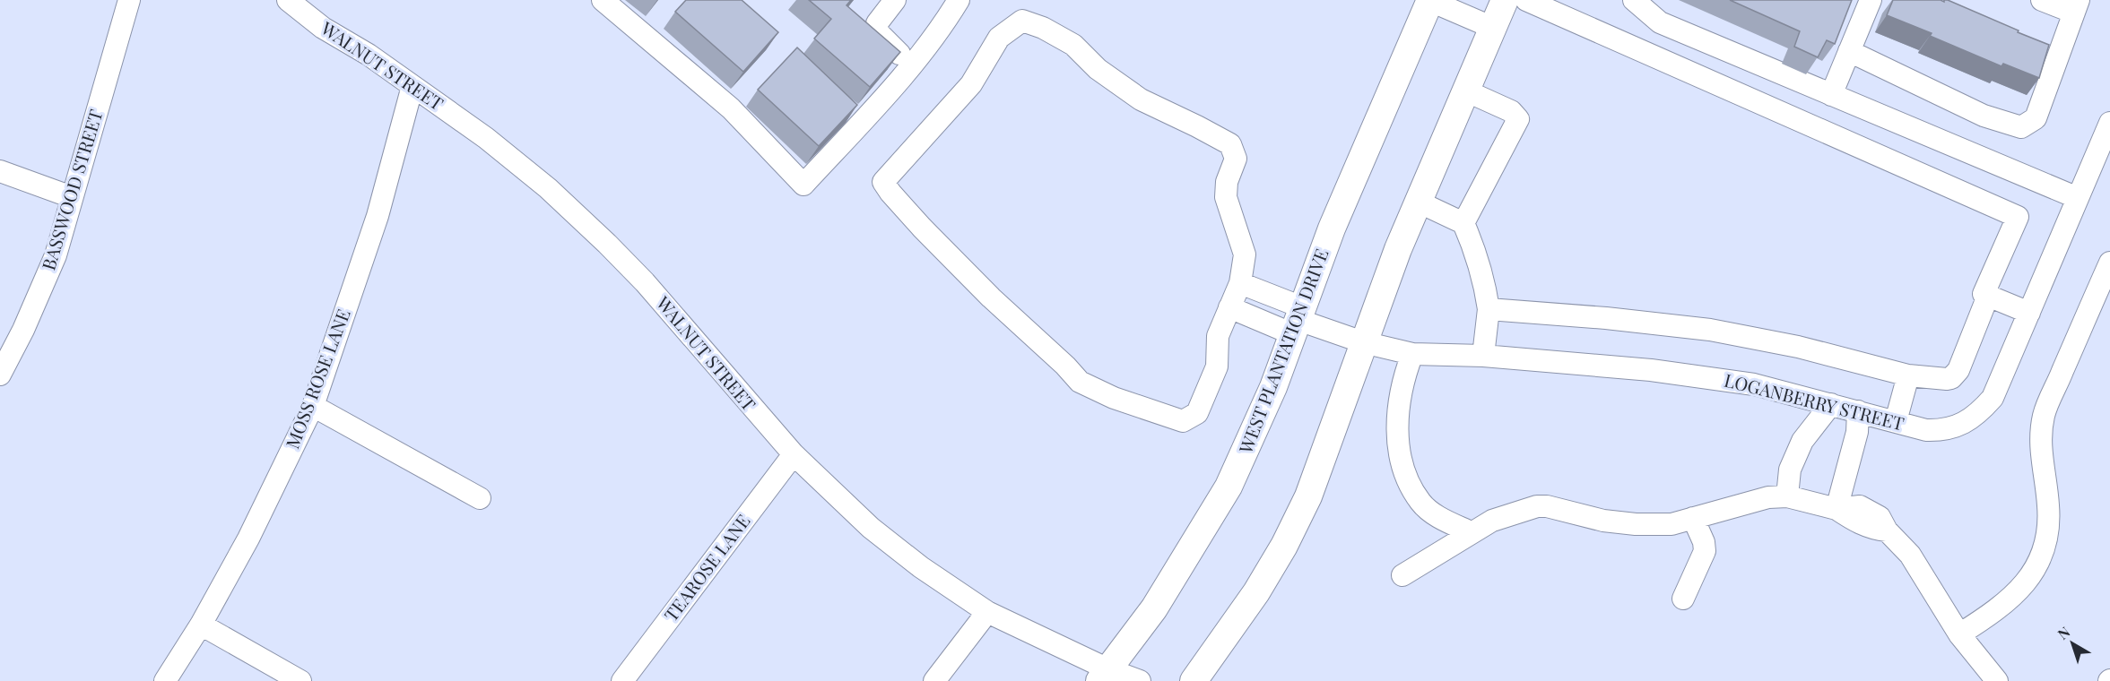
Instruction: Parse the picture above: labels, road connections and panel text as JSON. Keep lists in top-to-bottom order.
{
  "streets": {
    "main road": ["WEST PLANTATION DRIVE"],
    "street": [
      "WALNUT STREET",
      "BASSWOOD STREET",
      "MOSS ROSE LANE",
      "LOGANBERRY STREET",
      "TEAROSE LANE"
    ]
  },
  "crossings": [
    ["WALNUT STREET", "WEST PLANTATION DRIVE"],
    ["WALNUT STREET", "MOSS ROSE LANE"],
    ["WALNUT STREET", "TEAROSE LANE"],
    ["WEST PLANTATION DRIVE", "LOGANBERRY STREET"]
  ],
  "north": "top left"
}
